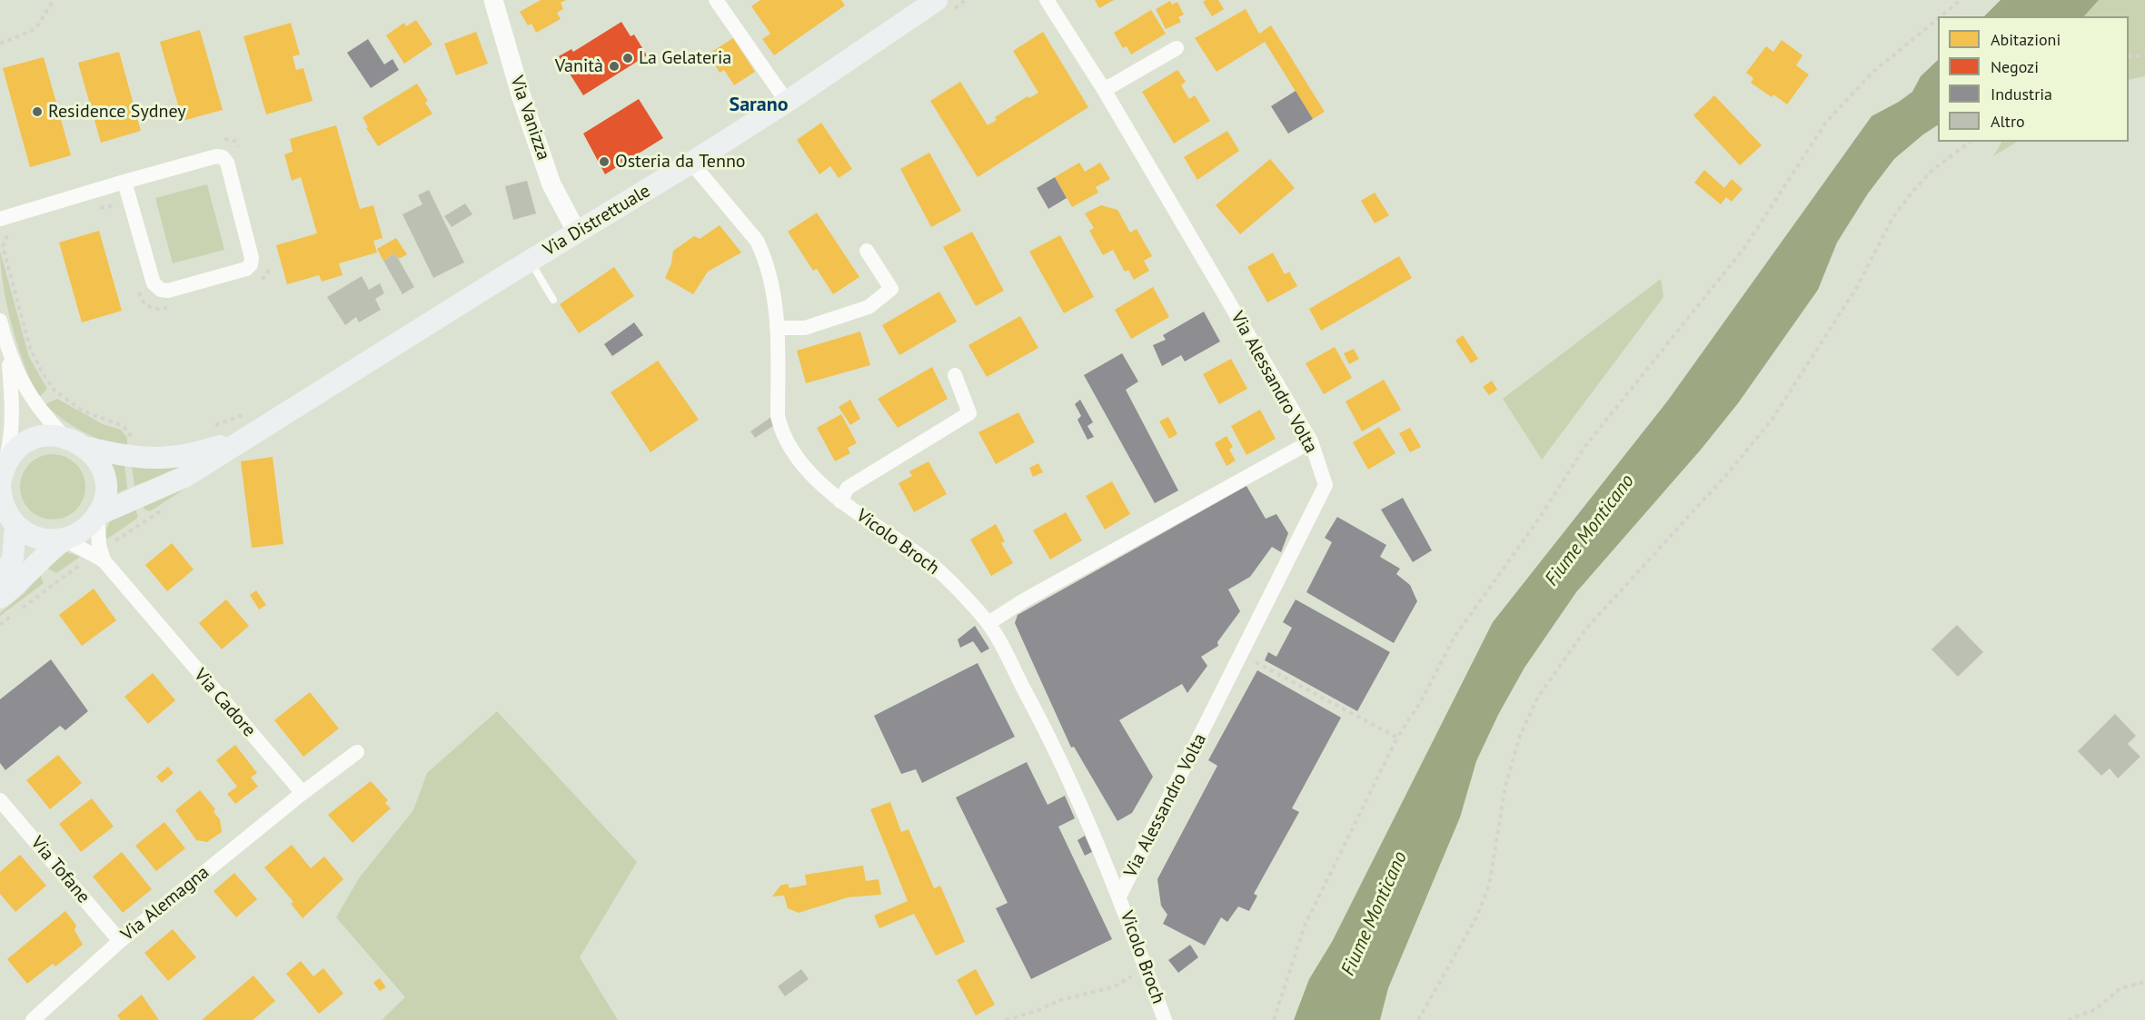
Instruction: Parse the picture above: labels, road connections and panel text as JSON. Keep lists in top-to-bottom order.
{
  "streets": {
    "main road": ["Via Distrettuale"],
    "street": [
      "Via Vanizza",
      "Via Alessandro Volta",
      "Vicolo Broch",
      "Via Cadore",
      "Via Tofane",
      "Via Alemagna"
    ]
  },
  "crossings": [
    ["Via Vanizza", "Via Distrettuale"],
    ["Via Distrettuale", "Vicolo Broch"],
    ["Via Alessandro Volta", "Vicolo Broch"],
    ["Via Cadore", "Via Alemagna"],
    ["Via Tofane", "Via Alemagna"]
  ],
  "districts": ["Sarano"],
  "water": ["Fiume Monticano"],
  "places": [
    "La Gelateria",
    "Vanità",
    "Residence Sydney",
    "Osteria da Tenno"
  ],
  "legend": [
    "Abitazioni",
    "Negozi",
    "Industria",
    "Altro"
  ]
}
